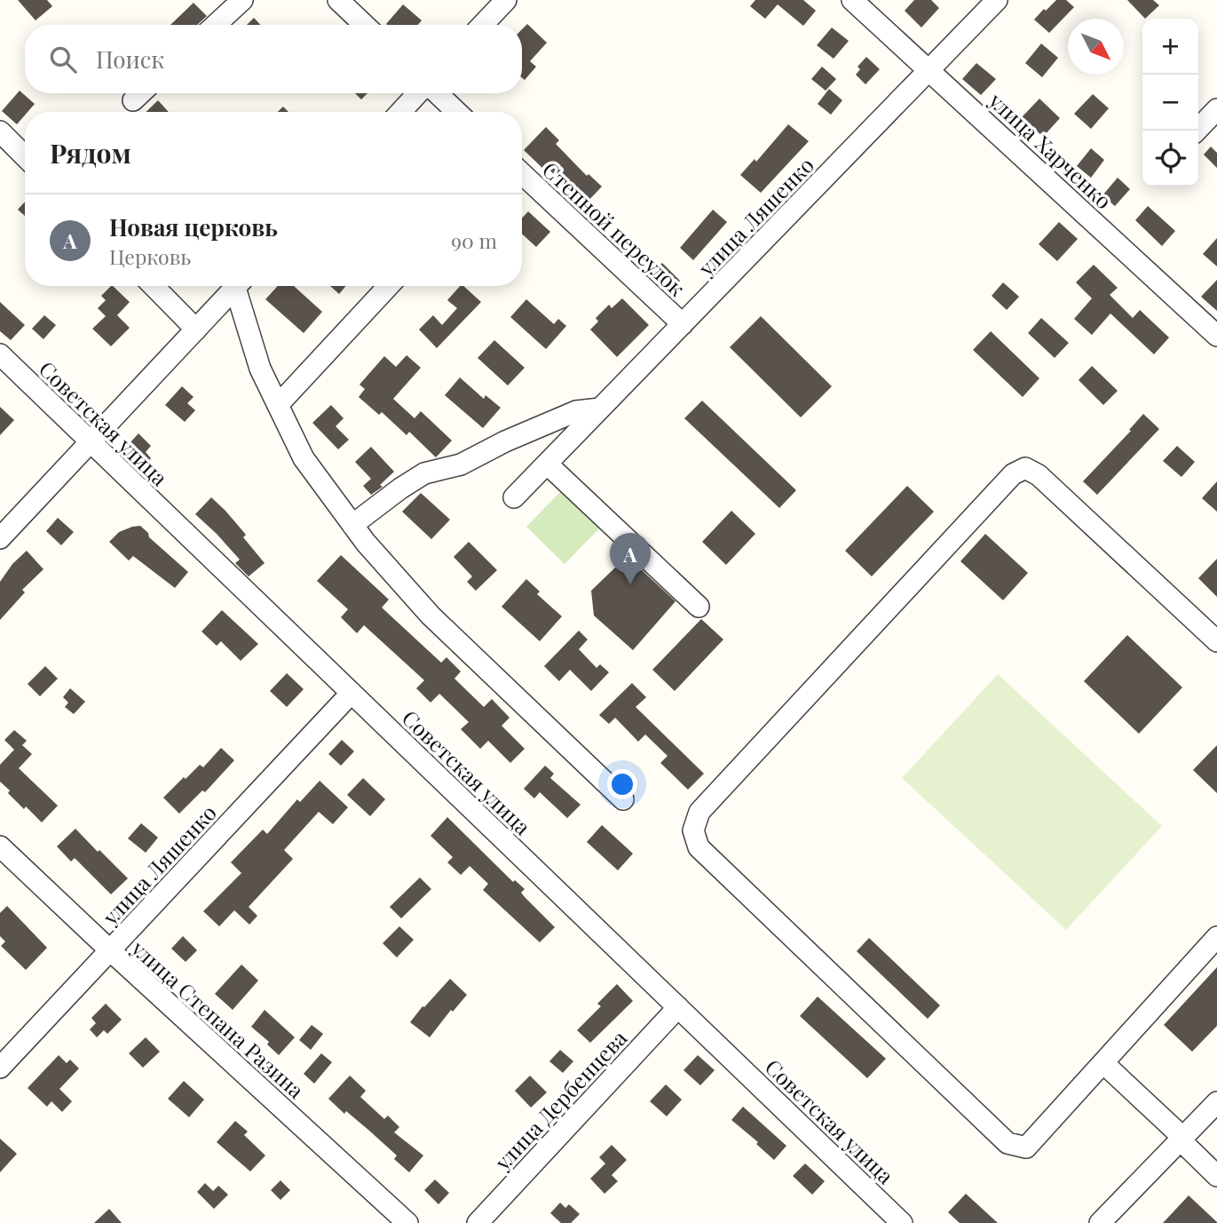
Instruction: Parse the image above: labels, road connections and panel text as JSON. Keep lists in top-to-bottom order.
{
  "streets": {
    "street": [
      "улица Харченко",
      "улица Ляшенко",
      "Степной переулок",
      "Советская улица",
      "улица Степана Разина",
      "улица Дербенцева"
    ]
  },
  "crossings": [
    ["улица Харченко", "улица Ляшенко"],
    ["улица Ляшенко", "Степной переулок"],
    ["улица Ляшенко", "Советская улица"],
    ["улица Ляшенко", "улица Степана Разина"],
    ["Советская улица", "улица Дербенцева"]
  ],
  "north": "bottom right",
  "page": {
    "map_buttons": ["+", "−"],
    "search": "Поиск",
    "heading": "Рядом",
    "list": [
      {
        "mark": "A",
        "name": "Новая церковь",
        "note": "Церковь",
        "value": "90 m"
      }
    ],
    "pins": "A"
  }
}
